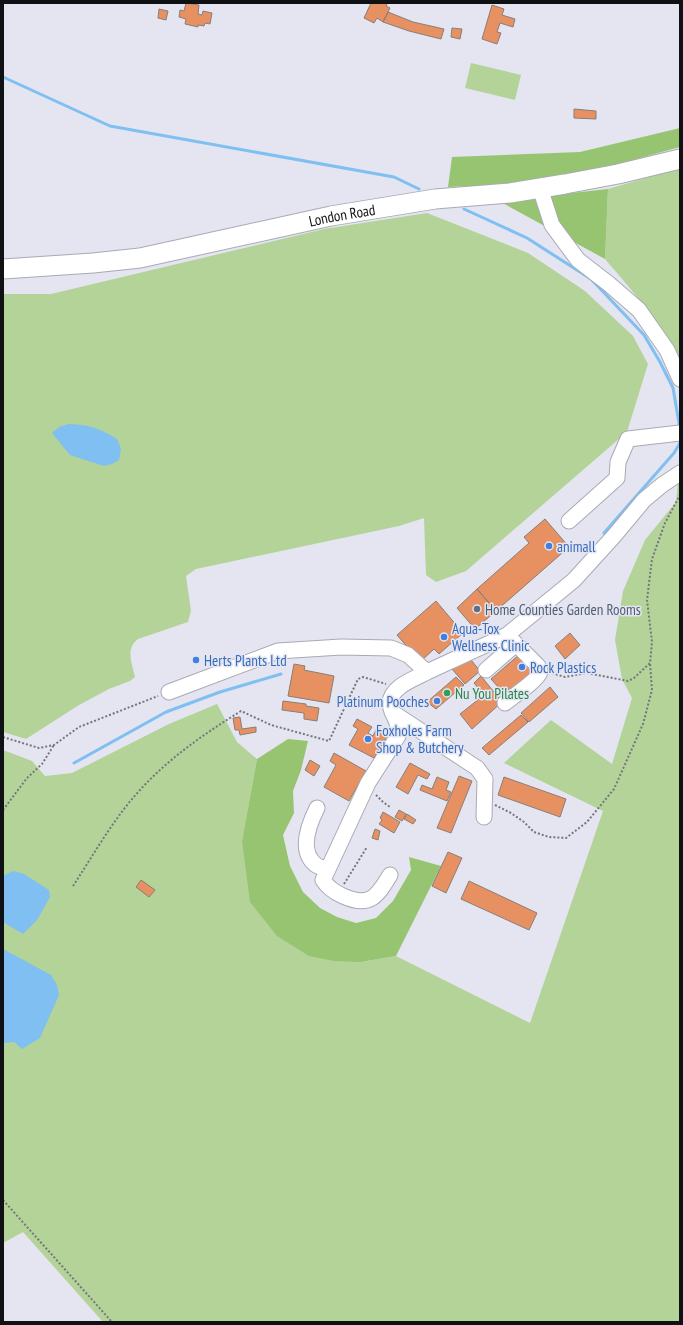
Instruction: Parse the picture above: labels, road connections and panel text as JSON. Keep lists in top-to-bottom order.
{
  "streets": {
    "main road": ["London Road"]
  },
  "places": [
    "animall",
    "Home Counties Garden Rooms",
    "Aqua-Tox Wellness Clinic",
    "Herts Plants Ltd",
    "Rock Plastics",
    "Nu You Pilates",
    "Platinum Pooches",
    "Foxholes Farm Shop & Butchery"
  ]
}
